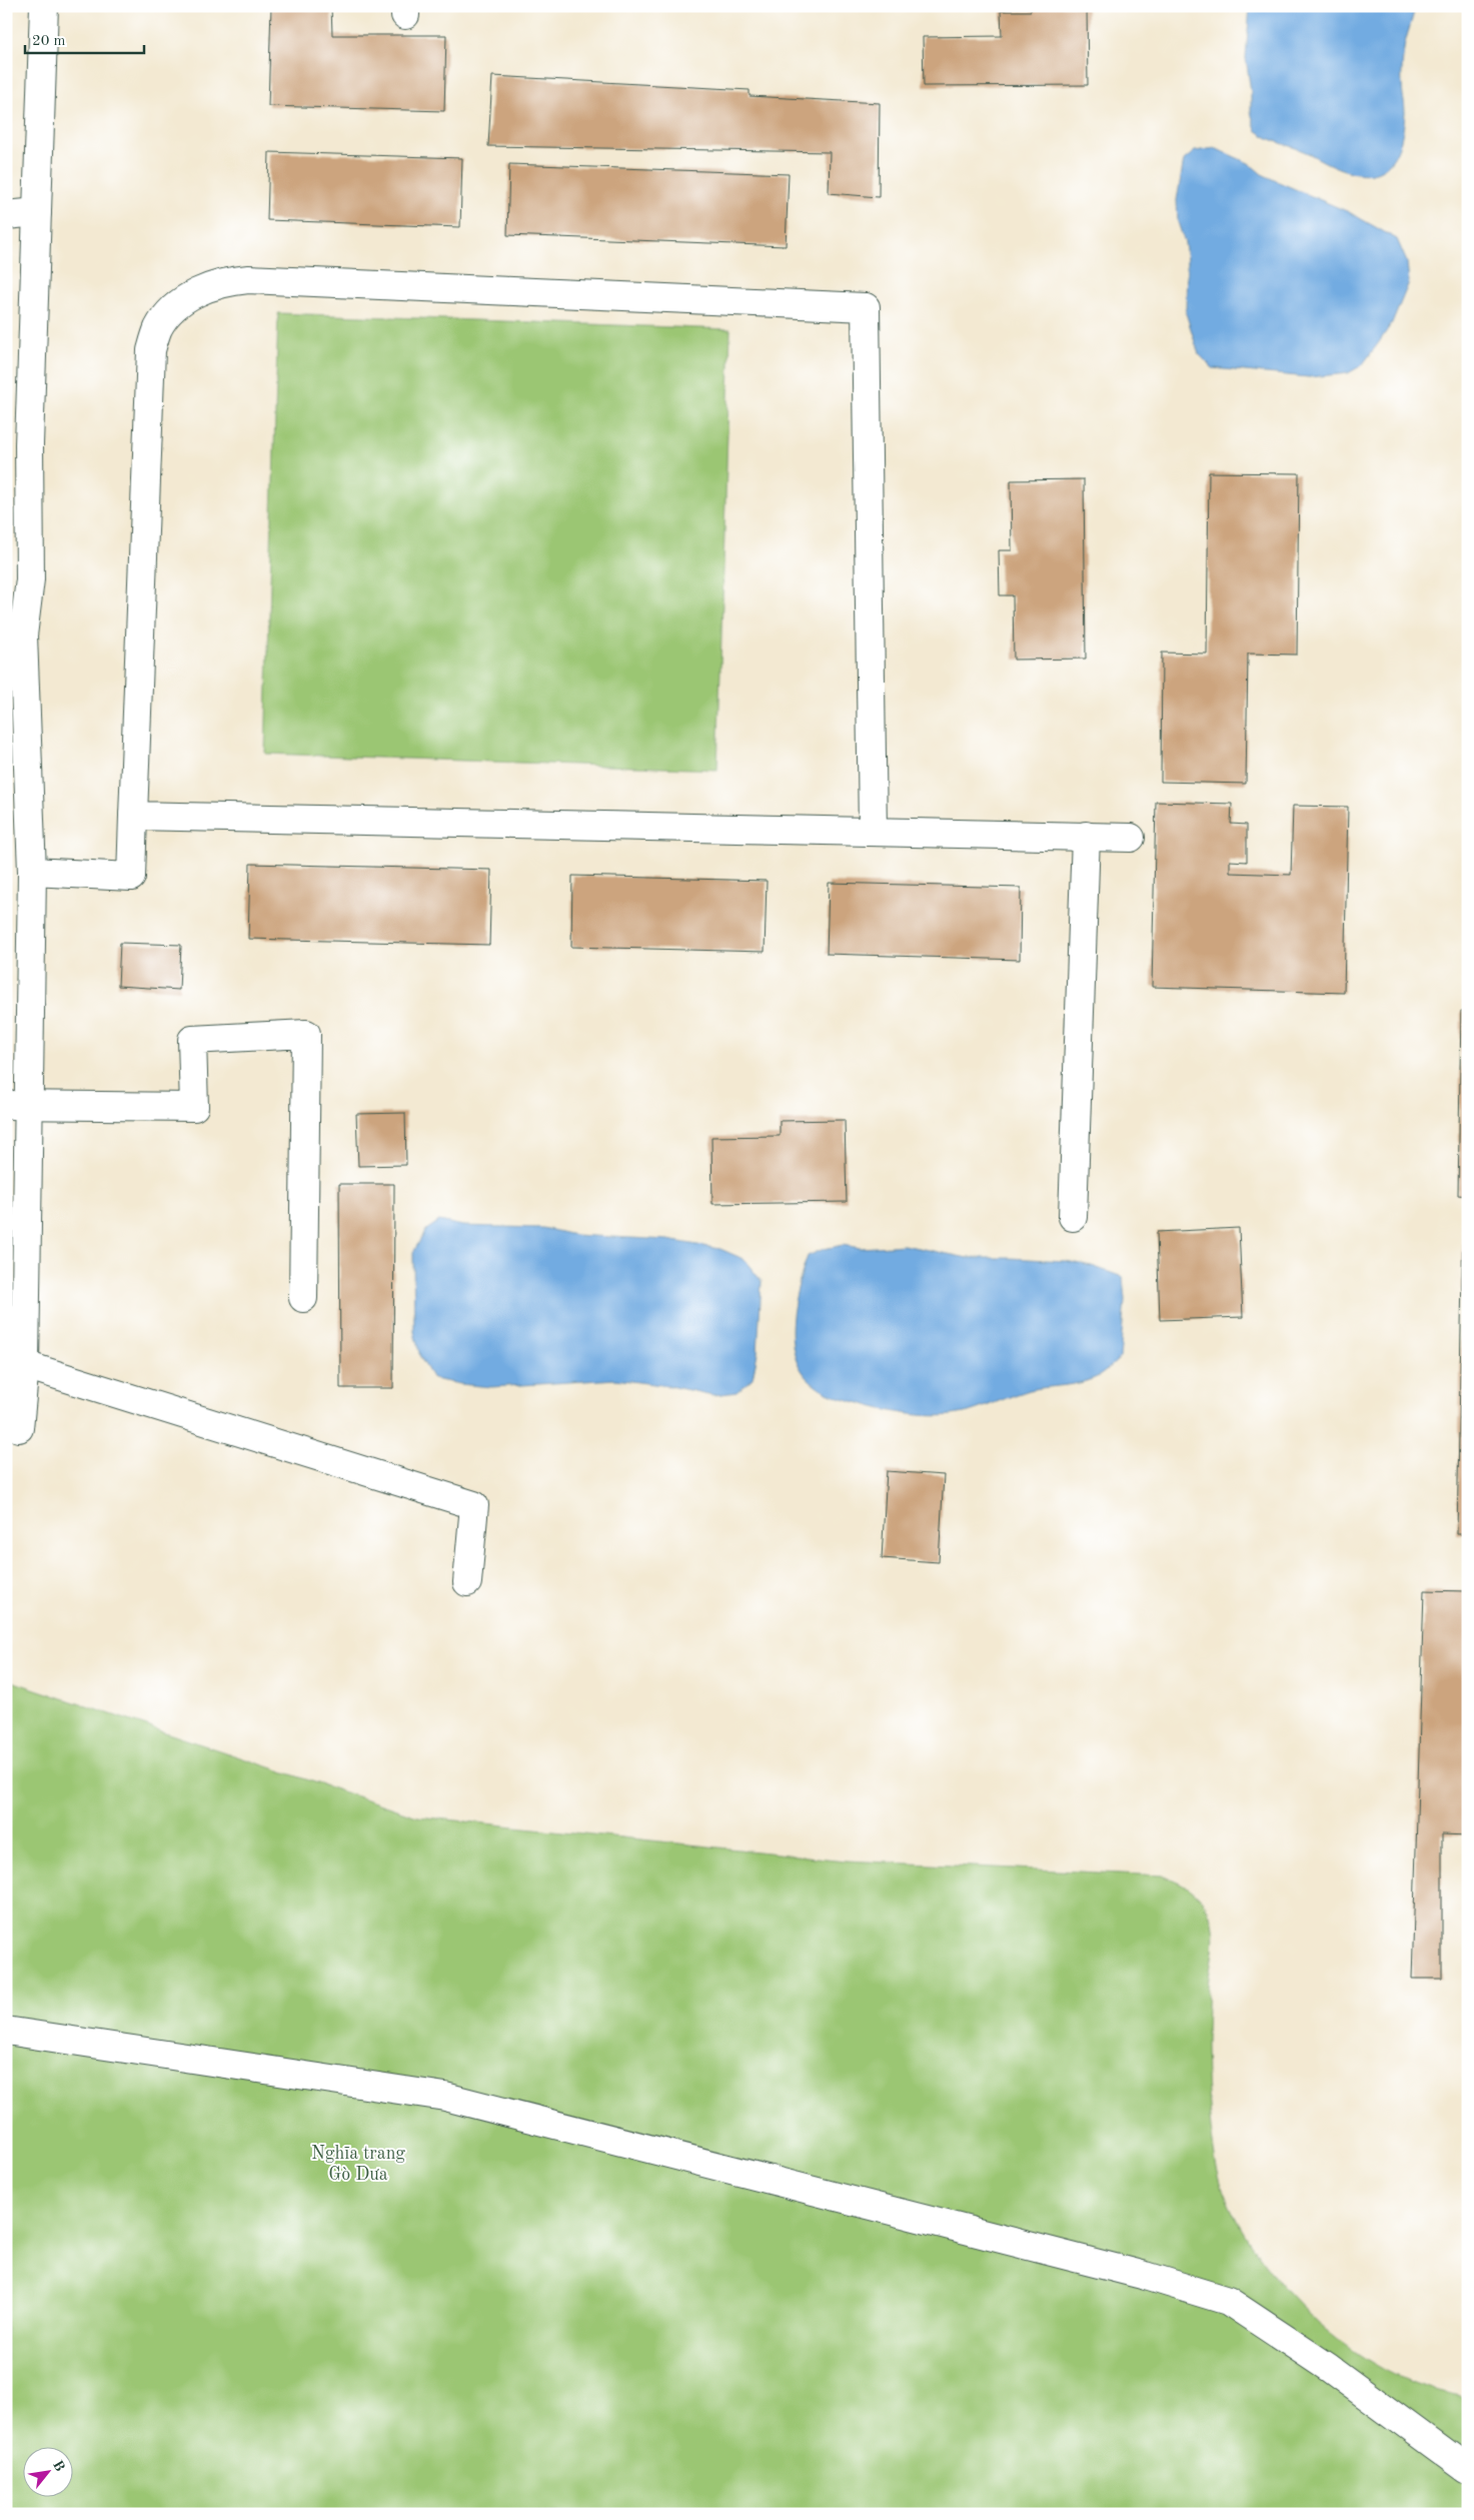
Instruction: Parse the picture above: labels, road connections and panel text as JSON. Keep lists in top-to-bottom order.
{
  "parks": ["Nghĩa trang Gò Dưa"],
  "scale_bar": "20 m",
  "north": "top right"
}
